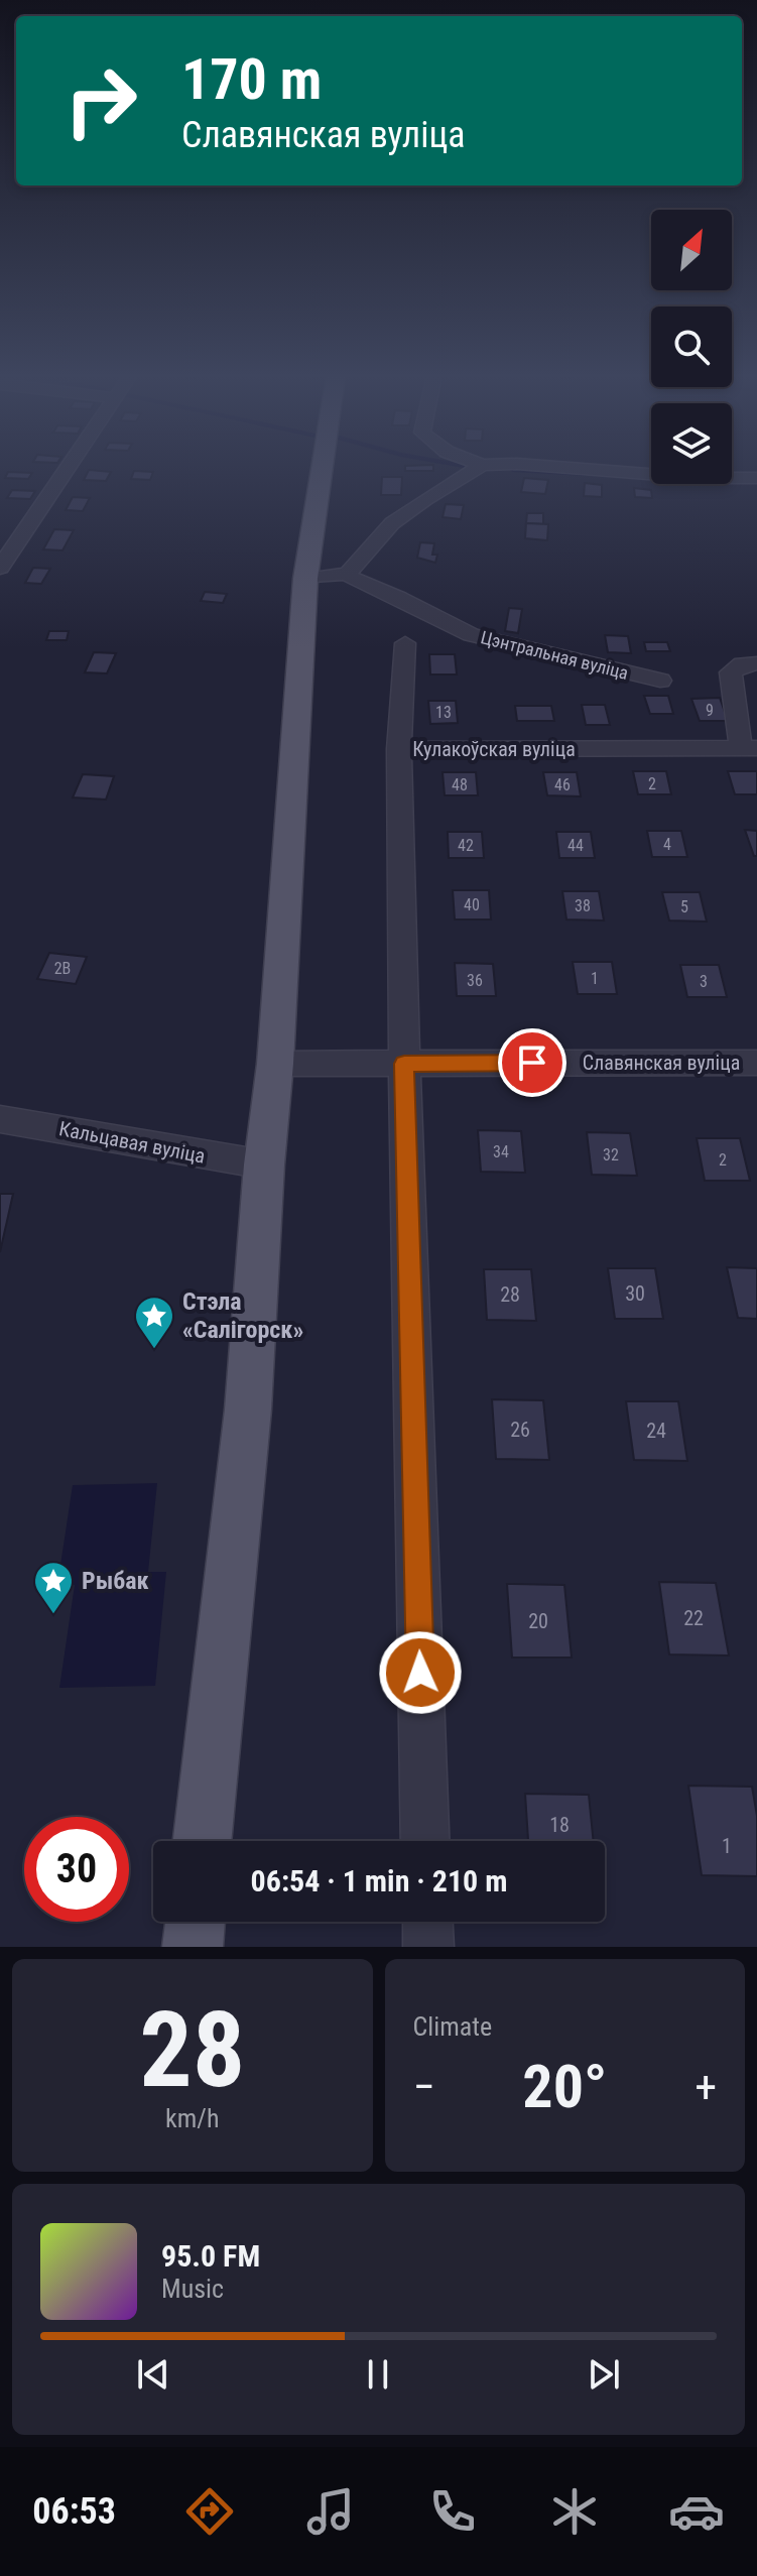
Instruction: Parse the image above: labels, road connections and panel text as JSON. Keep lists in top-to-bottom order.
{
  "streets": {
    "street": [
      "Цэнтральная вуліца",
      "Кулакоўская вуліца",
      "Славянская вуліца",
      "Кальцавая вуліца"
    ]
  },
  "crossings": [
    ["Кулакоўская вуліца", "Славянская вуліца"]
  ],
  "places": {
    "place": ["Стэла «Салігорск»", "Рыбак"]
  },
  "house_numbers": [
    "9",
    "13",
    "2",
    "48",
    "46",
    "4",
    "42",
    "44",
    "40",
    "38",
    "5",
    "2В",
    "1",
    "36",
    "3",
    "34",
    "32",
    "2",
    "30",
    "28",
    "26",
    "24",
    "22",
    "20",
    "18",
    "1"
  ],
  "north": "top right",
  "page": {
    "turn": ["170 m", "Славянская вуліца"],
    "limit": "30",
    "trip": "06:54 · 1 min · 210 m",
    "tile": [
      ["28", "km/h"],
      "Climate"
    ],
    "heat": ["−", "20°", "+"],
    "song": ["95.0 FM", "Music"],
    "tabs": "06:53"
  }
}
